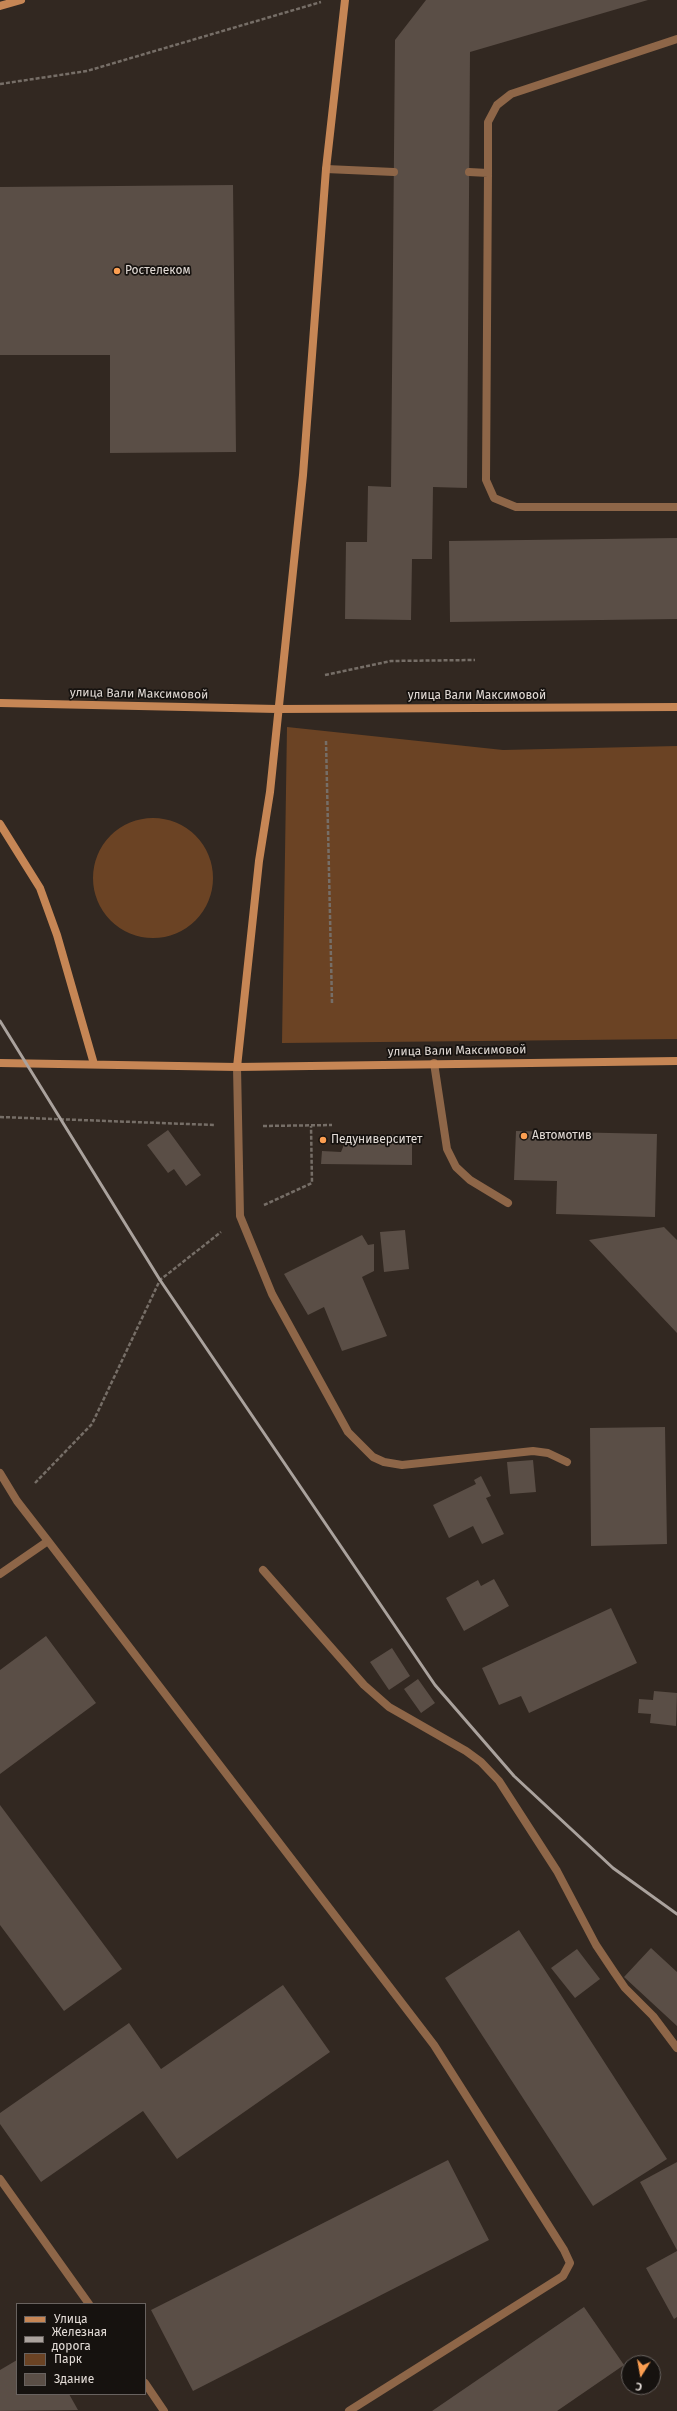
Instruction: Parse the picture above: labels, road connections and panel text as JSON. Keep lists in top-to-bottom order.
{
  "streets": {
    "main road": ["улица Вали Максимовой"]
  },
  "places": ["Ростелеком", "Автомотив", "Педуниверситет"],
  "legend": [
    "Улица",
    "Железная дорога",
    "Парк",
    "Здание"
  ],
  "north": "bottom"
}
